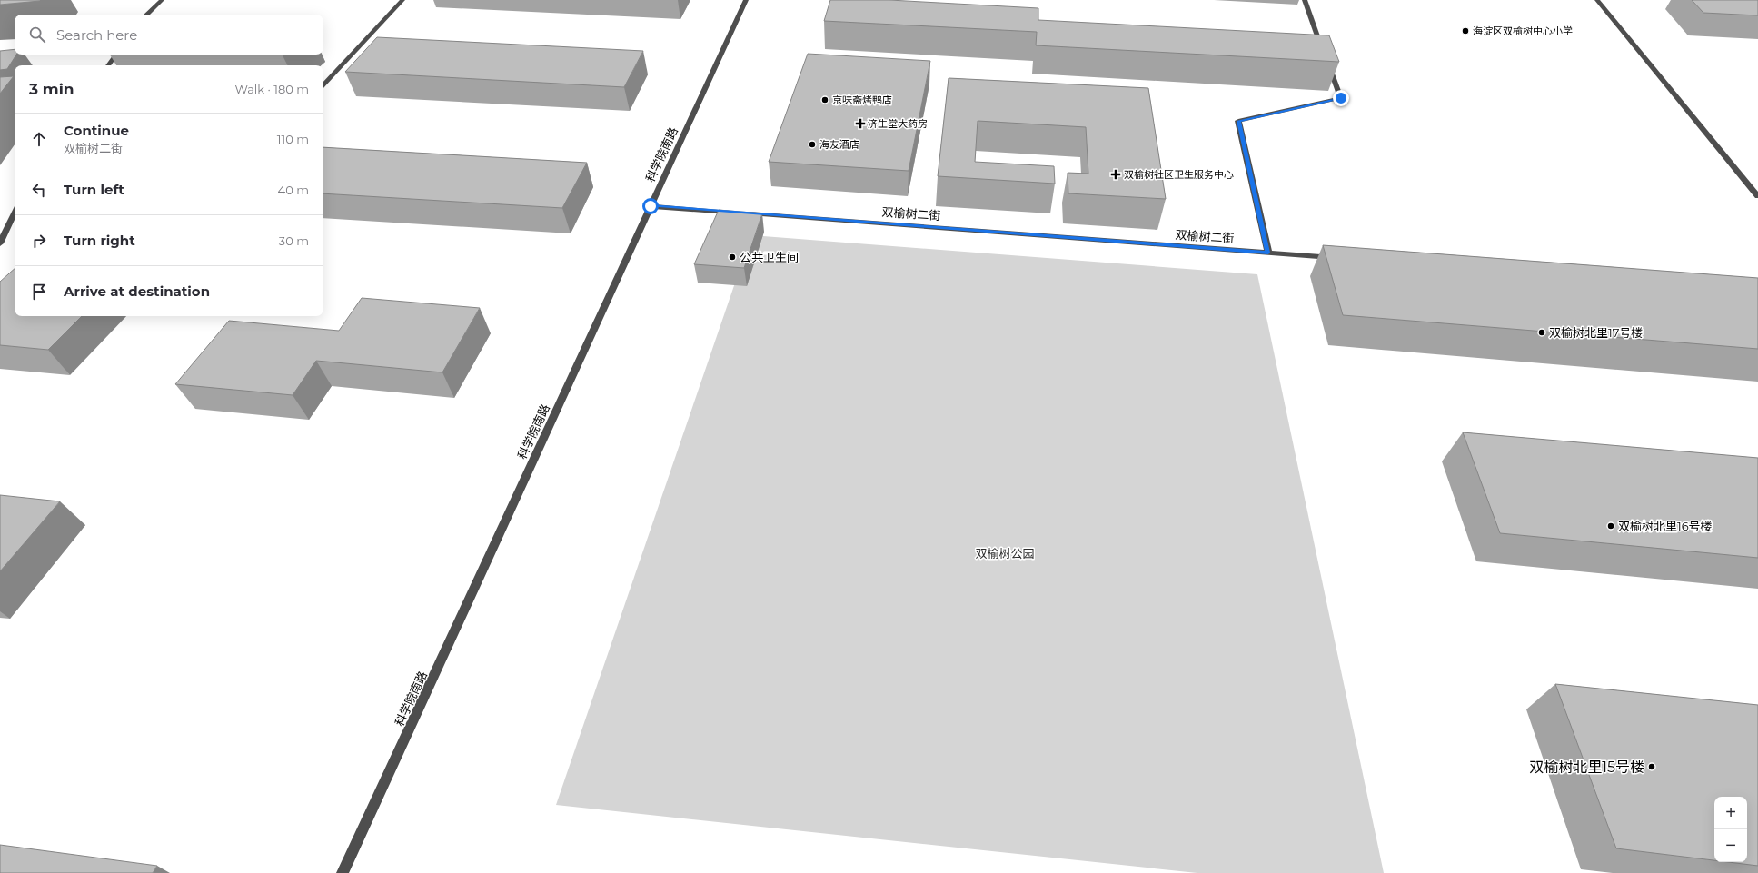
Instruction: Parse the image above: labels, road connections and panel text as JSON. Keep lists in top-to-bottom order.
{
  "streets": {
    "street": ["科学院南路", "双榆树二街"]
  },
  "crossings": [
    ["科学院南路", "双榆树二街"]
  ],
  "parks": ["双榆树公园"],
  "places": {
    "other": [
      "海淀区双榆树中心小学",
      "京味斋烤鸭店",
      "海友酒店",
      "公共卫生间",
      "双榆树北里17号楼",
      "双榆树北里16号楼",
      "双榆树北里15号楼"
    ],
    "health": ["济生堂大药房", "双榆树社区卫生服务中心"]
  },
  "page": {
    "search": "Search here",
    "heading": ["3 min", "Walk · 180 m"],
    "list": [
      ["Continue", "双榆树二街", "110 m"],
      ["Turn left", "40 m"],
      ["Turn right", "30 m"],
      "Arrive at destination"
    ],
    "map_buttons": ["+", "−"]
  }
}
